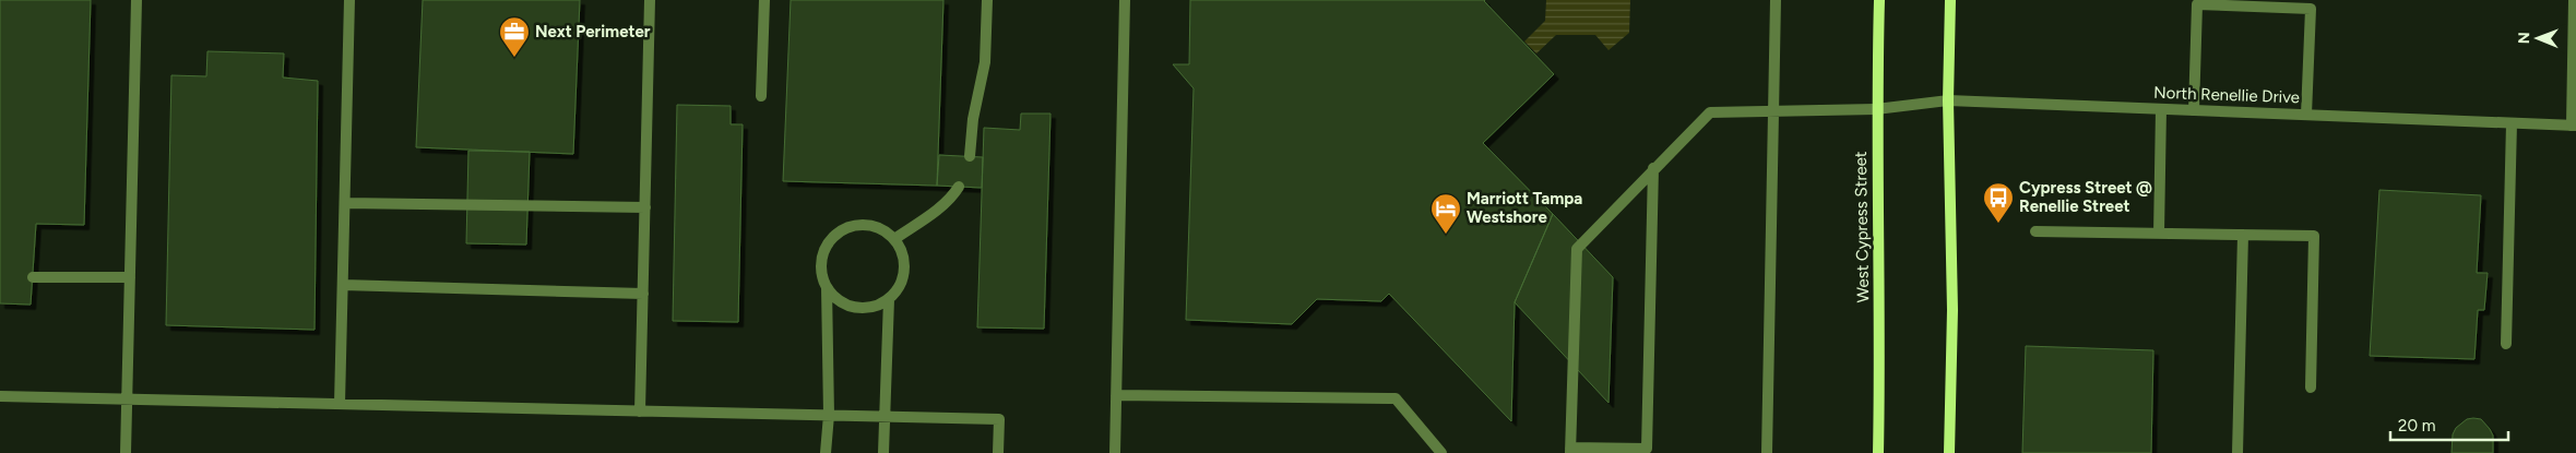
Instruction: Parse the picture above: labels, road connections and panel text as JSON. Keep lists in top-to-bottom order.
{
  "streets": {
    "street": ["North Renellie Drive", "West Cypress Street"]
  },
  "crossings": [
    ["North Renellie Drive", "West Cypress Street"]
  ],
  "places": {
    "office": ["Next Perimeter"],
    "bus stop": ["Cypress Street @ Renellie Street"],
    "hotel": ["Marriott Tampa Westshore"]
  },
  "scale_bar": "20 m",
  "north": "left"
}
